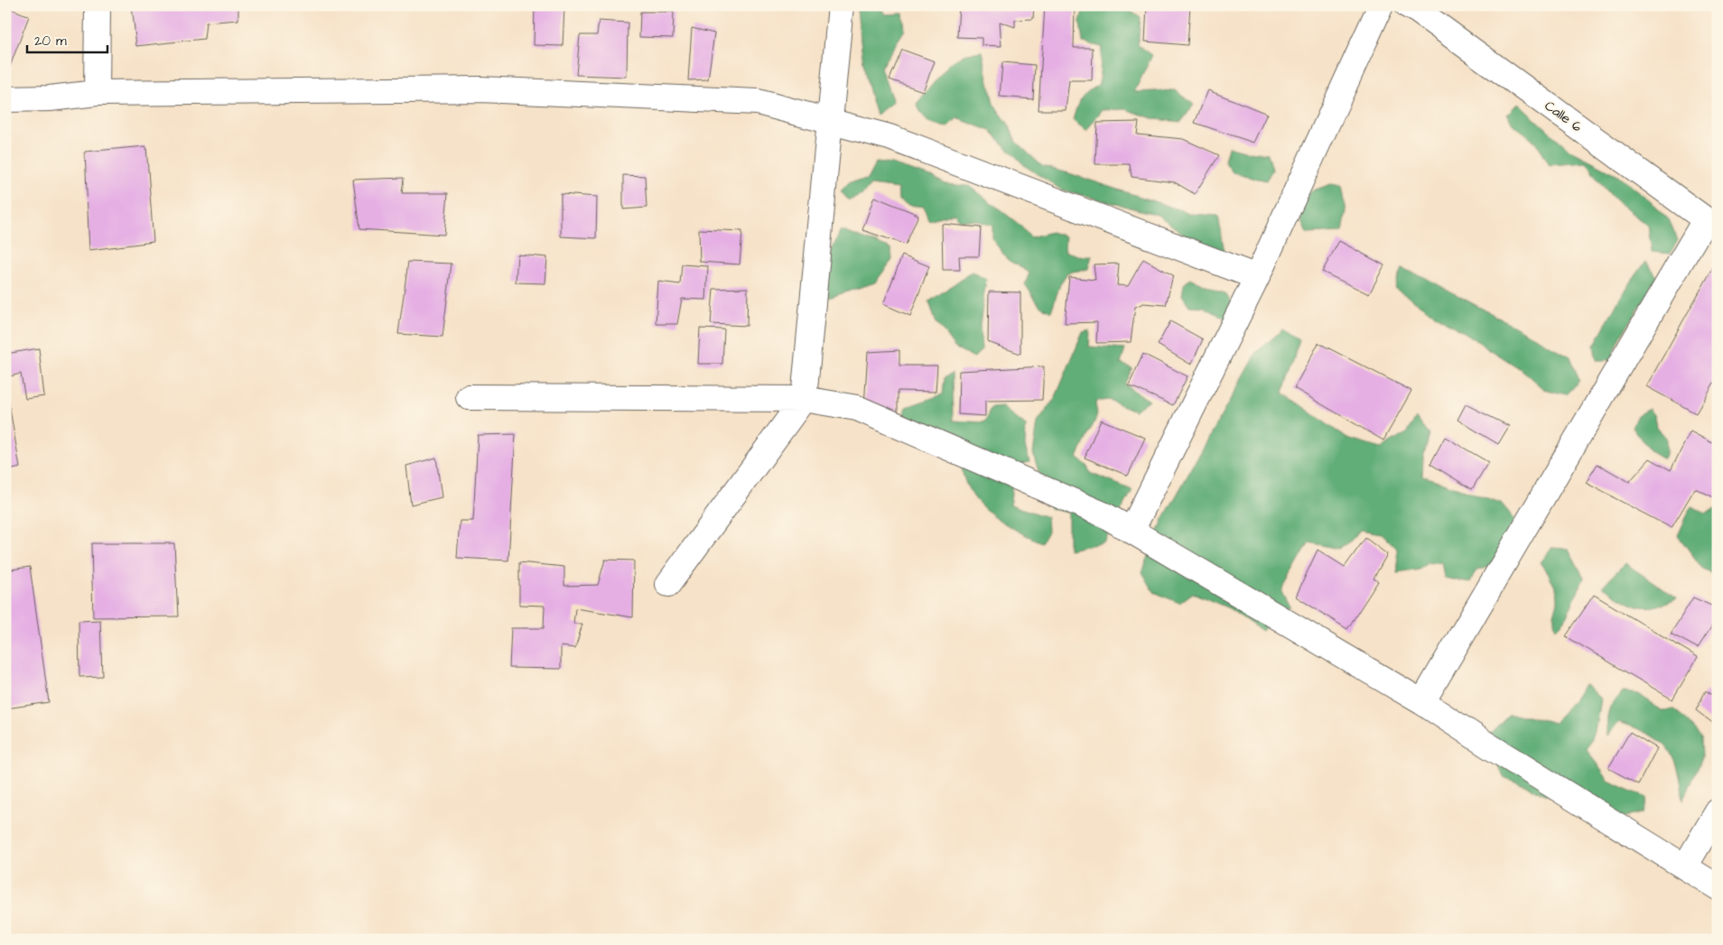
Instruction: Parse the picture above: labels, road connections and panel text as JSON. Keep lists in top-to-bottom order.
{
  "streets": {
    "street": ["Calle 6"]
  },
  "scale_bar": "20 m"
}
